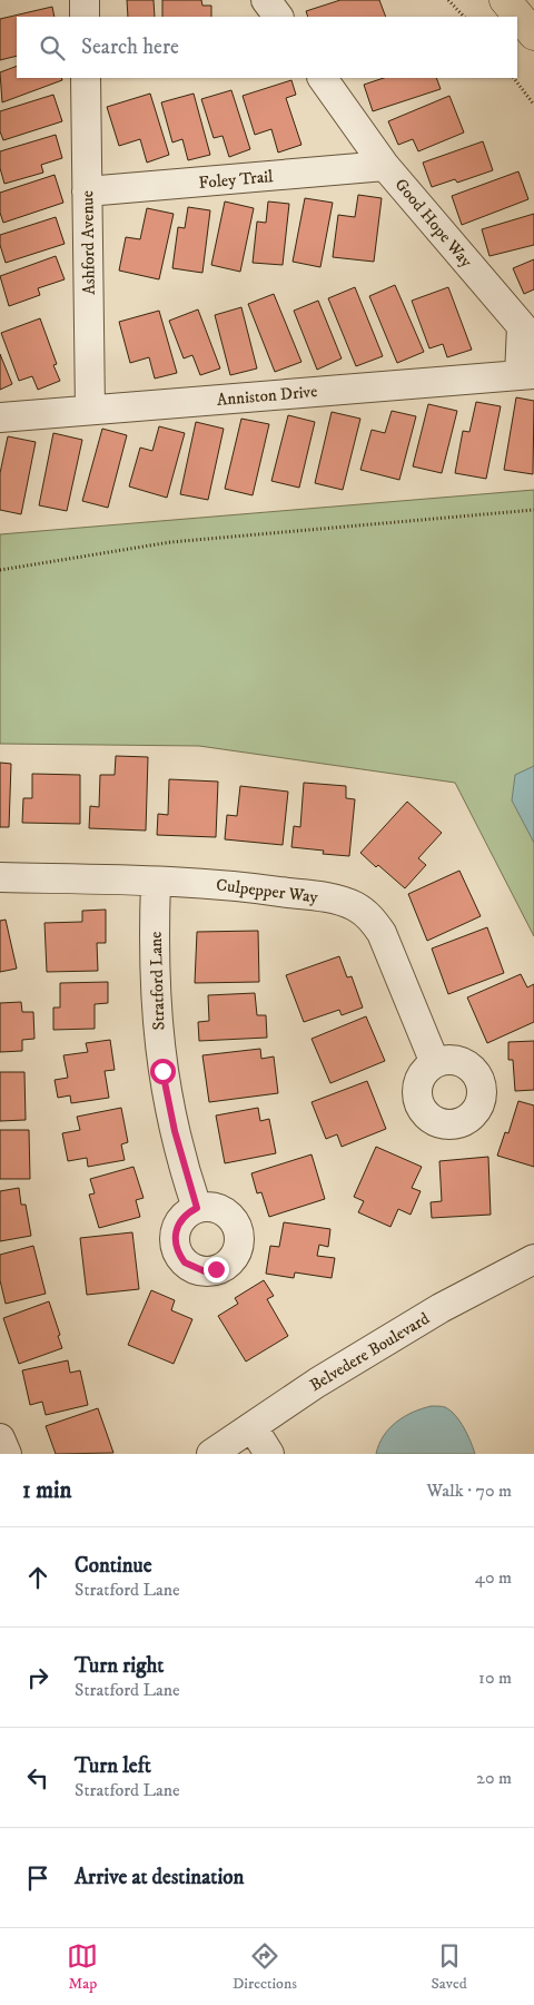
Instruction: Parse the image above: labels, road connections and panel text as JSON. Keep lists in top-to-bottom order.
{
  "streets": {
    "street": [
      "Foley Trail",
      "Good Hope Way",
      "Ashford Avenue",
      "Anniston Drive",
      "Culpepper Way",
      "Stratford Lane",
      "Belvedere Boulevard"
    ]
  },
  "crossings": [
    ["Foley Trail", "Good Hope Way"],
    ["Foley Trail", "Ashford Avenue"],
    ["Good Hope Way", "Anniston Drive"],
    ["Ashford Avenue", "Anniston Drive"],
    ["Culpepper Way", "Stratford Lane"]
  ],
  "page": {
    "search": "Search here",
    "heading": ["1 min", "Walk · 70 m"],
    "list": [
      ["Continue", "Stratford Lane", "40 m"],
      ["Turn right", "Stratford Lane", "10 m"],
      ["Turn left", "Stratford Lane", "20 m"],
      "Arrive at destination"
    ],
    "nav": ["Map", "Directions", "Saved"]
  }
}
